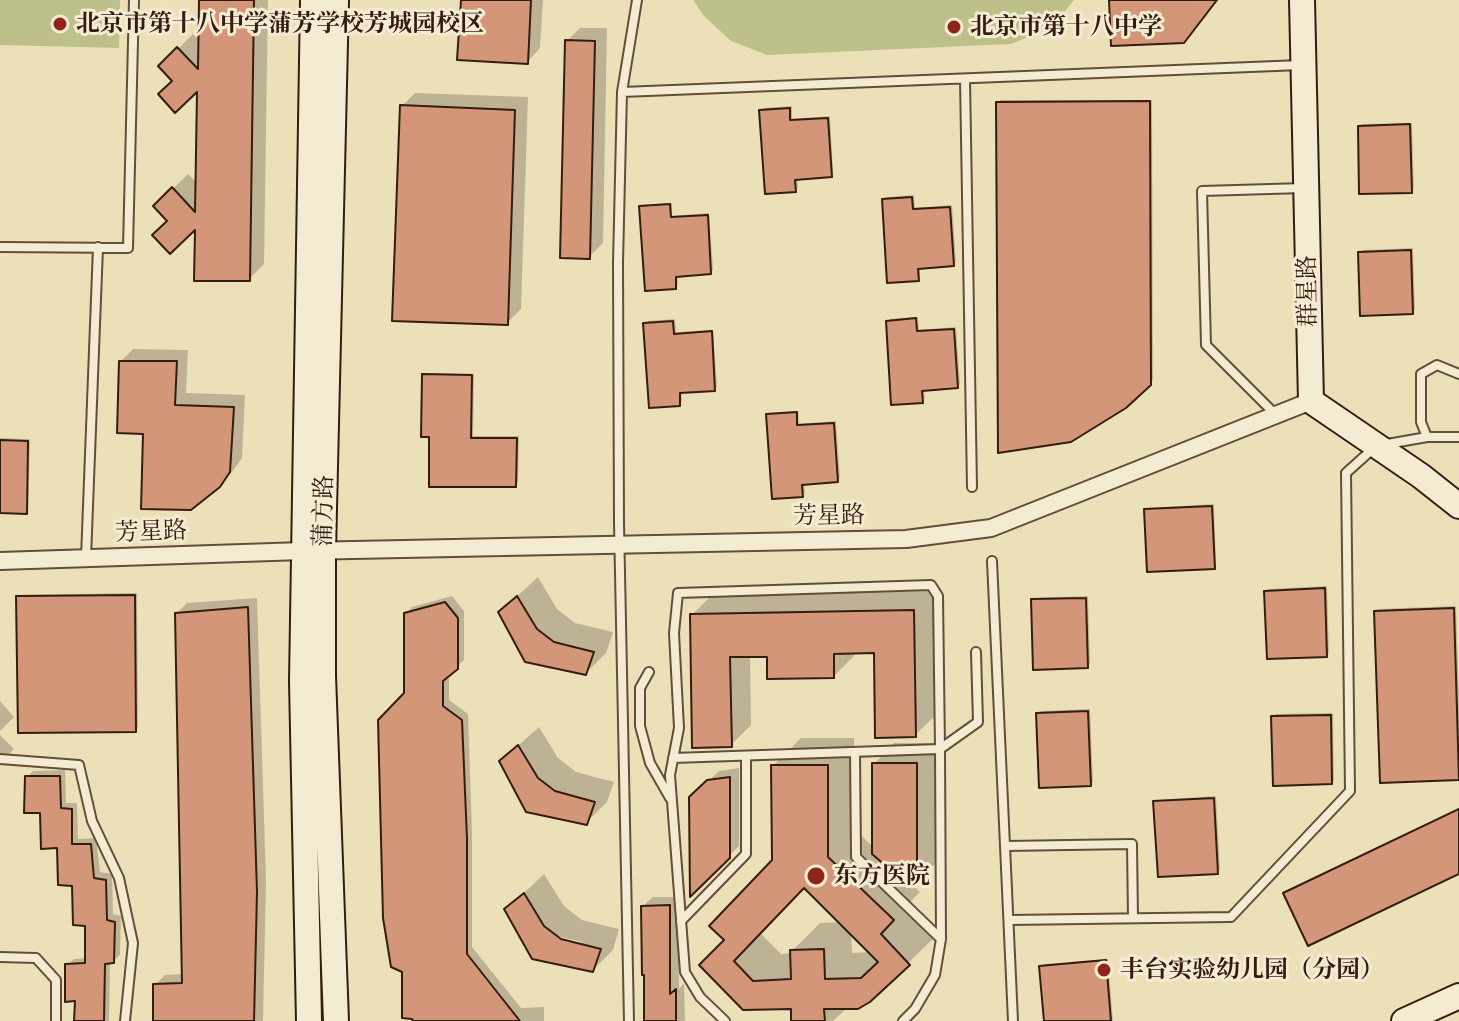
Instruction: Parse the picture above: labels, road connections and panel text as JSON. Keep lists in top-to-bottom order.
{
  "streets": {
    "street": ["群星路", "蒲方路", "芳星路"]
  },
  "crossings": [
    ["群星路", "芳星路"],
    ["蒲方路", "芳星路"]
  ],
  "places": [
    "北京市第十八中学蒲芳学校芳城园校区",
    "北京市第十八中学",
    "东方医院",
    "丰台实验幼儿园（分园）"
  ]
}
